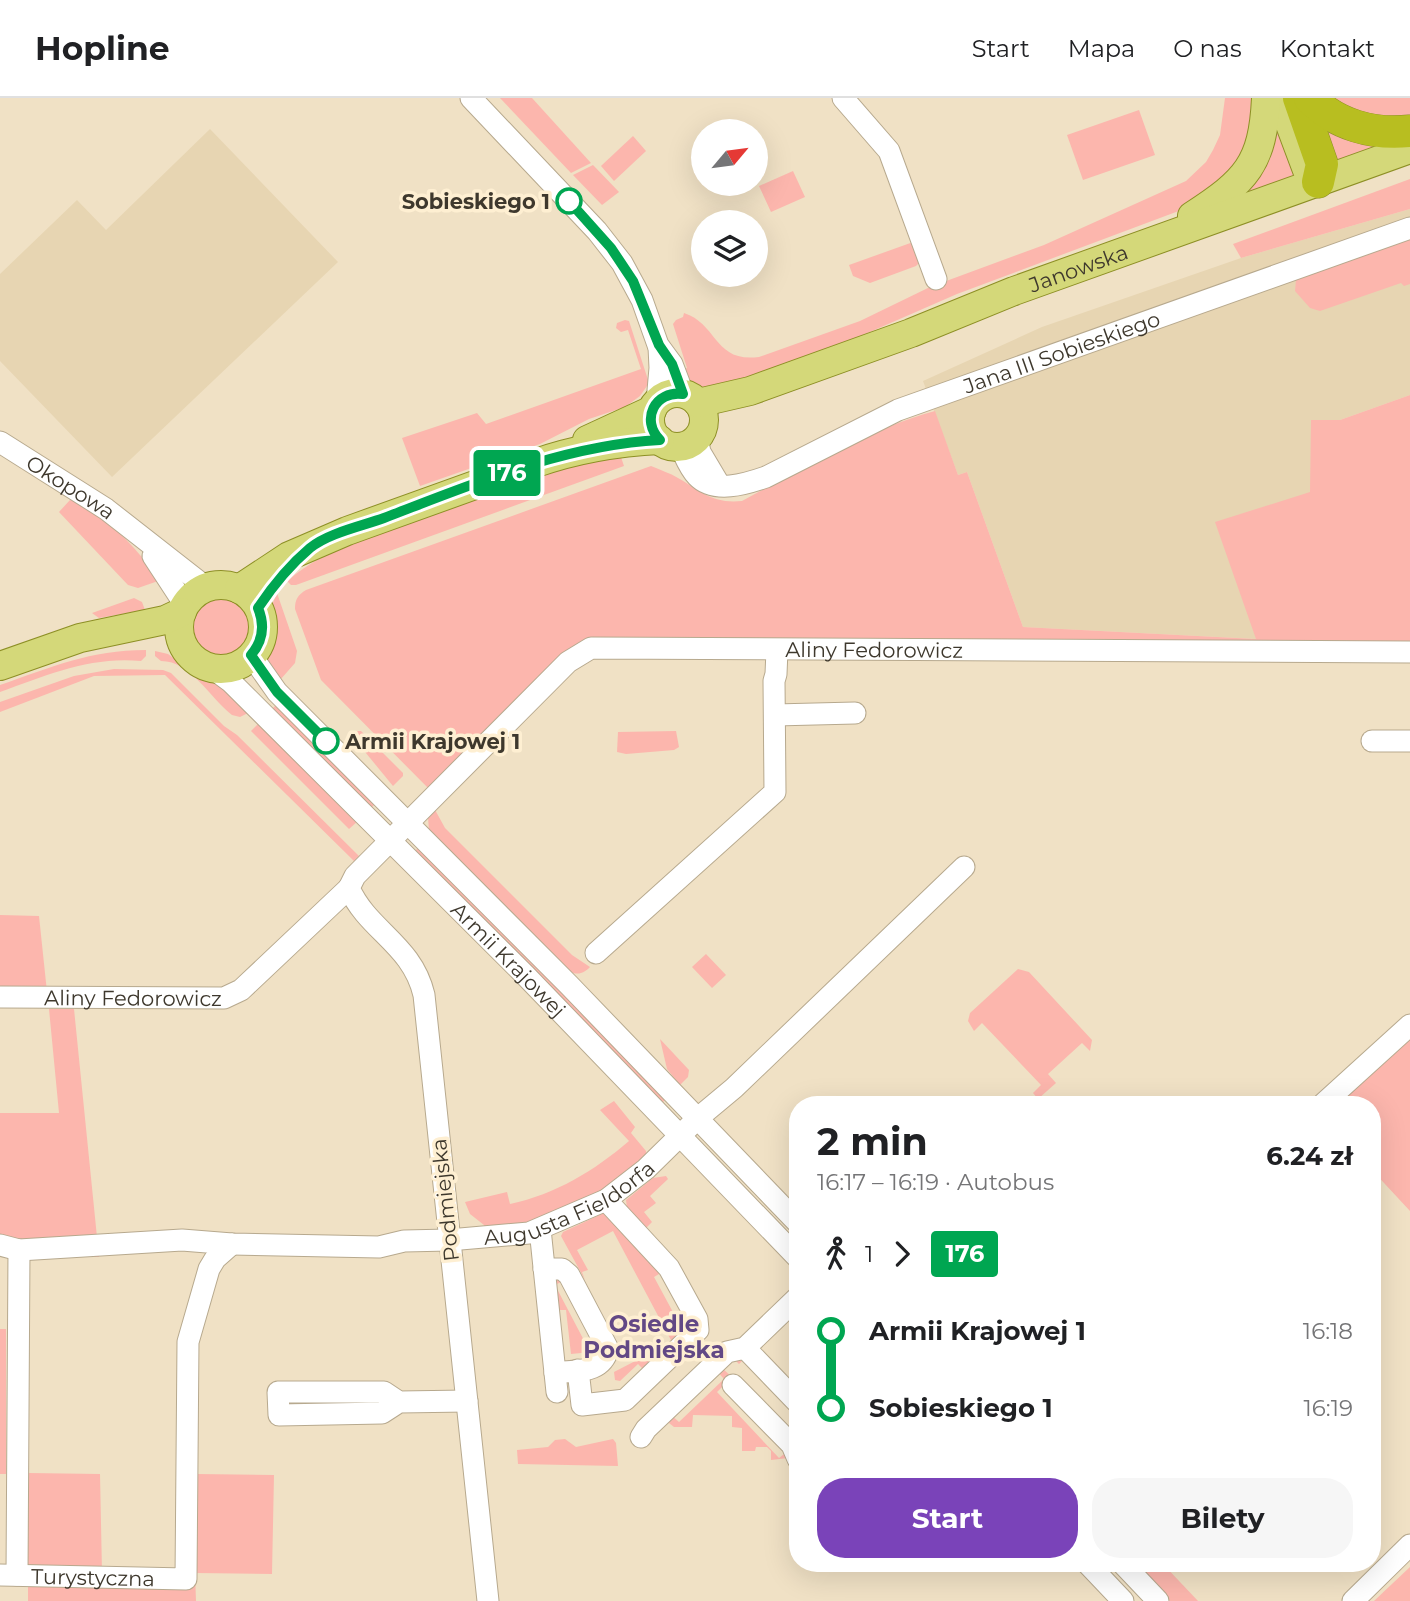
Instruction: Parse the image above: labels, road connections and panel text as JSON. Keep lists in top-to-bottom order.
{
  "streets": {
    "main road": ["Janowska"],
    "street": [
      "Jana III Sobieskiego",
      "Okopowa",
      "Aliny Fedorowicz",
      "Armii Krajowej",
      "Augusta Fieldorfa",
      "Podmiejska",
      "Turystyczna"
    ]
  },
  "crossings": [
    ["Janowska", "Jana III Sobieskiego"],
    ["Janowska", "Okopowa"],
    ["Janowska", "Armii Krajowej"],
    ["Okopowa", "Armii Krajowej"],
    ["Aliny Fedorowicz", "Armii Krajowej"],
    ["Aliny Fedorowicz", "Podmiejska"],
    ["Armii Krajowej", "Augusta Fieldorfa"],
    ["Augusta Fieldorfa", "Podmiejska"],
    ["Augusta Fieldorfa", "Turystyczna"]
  ],
  "districts": ["Osiedle Podmiejska"],
  "places": ["Sobieskiego 1", "Armii Krajowej 1"],
  "lines": ["bus line 176"],
  "north": "top right",
  "page": {
    "header": "Hopline",
    "nav": [
      "Start",
      "Mapa",
      "O nas",
      "Kontakt"
    ],
    "on_map": "176",
    "heading": ["2 min", "16:17 – 16:19 · Autobus", "6.24 zł"],
    "legs": ["1", "176"],
    "list": [
      {
        "name": "Armii Krajowej 1",
        "value": "16:18"
      },
      {
        "name": "Sobieskiego 1",
        "value": "16:19"
      }
    ],
    "buttons": ["Start", "Bilety"]
  }
}
